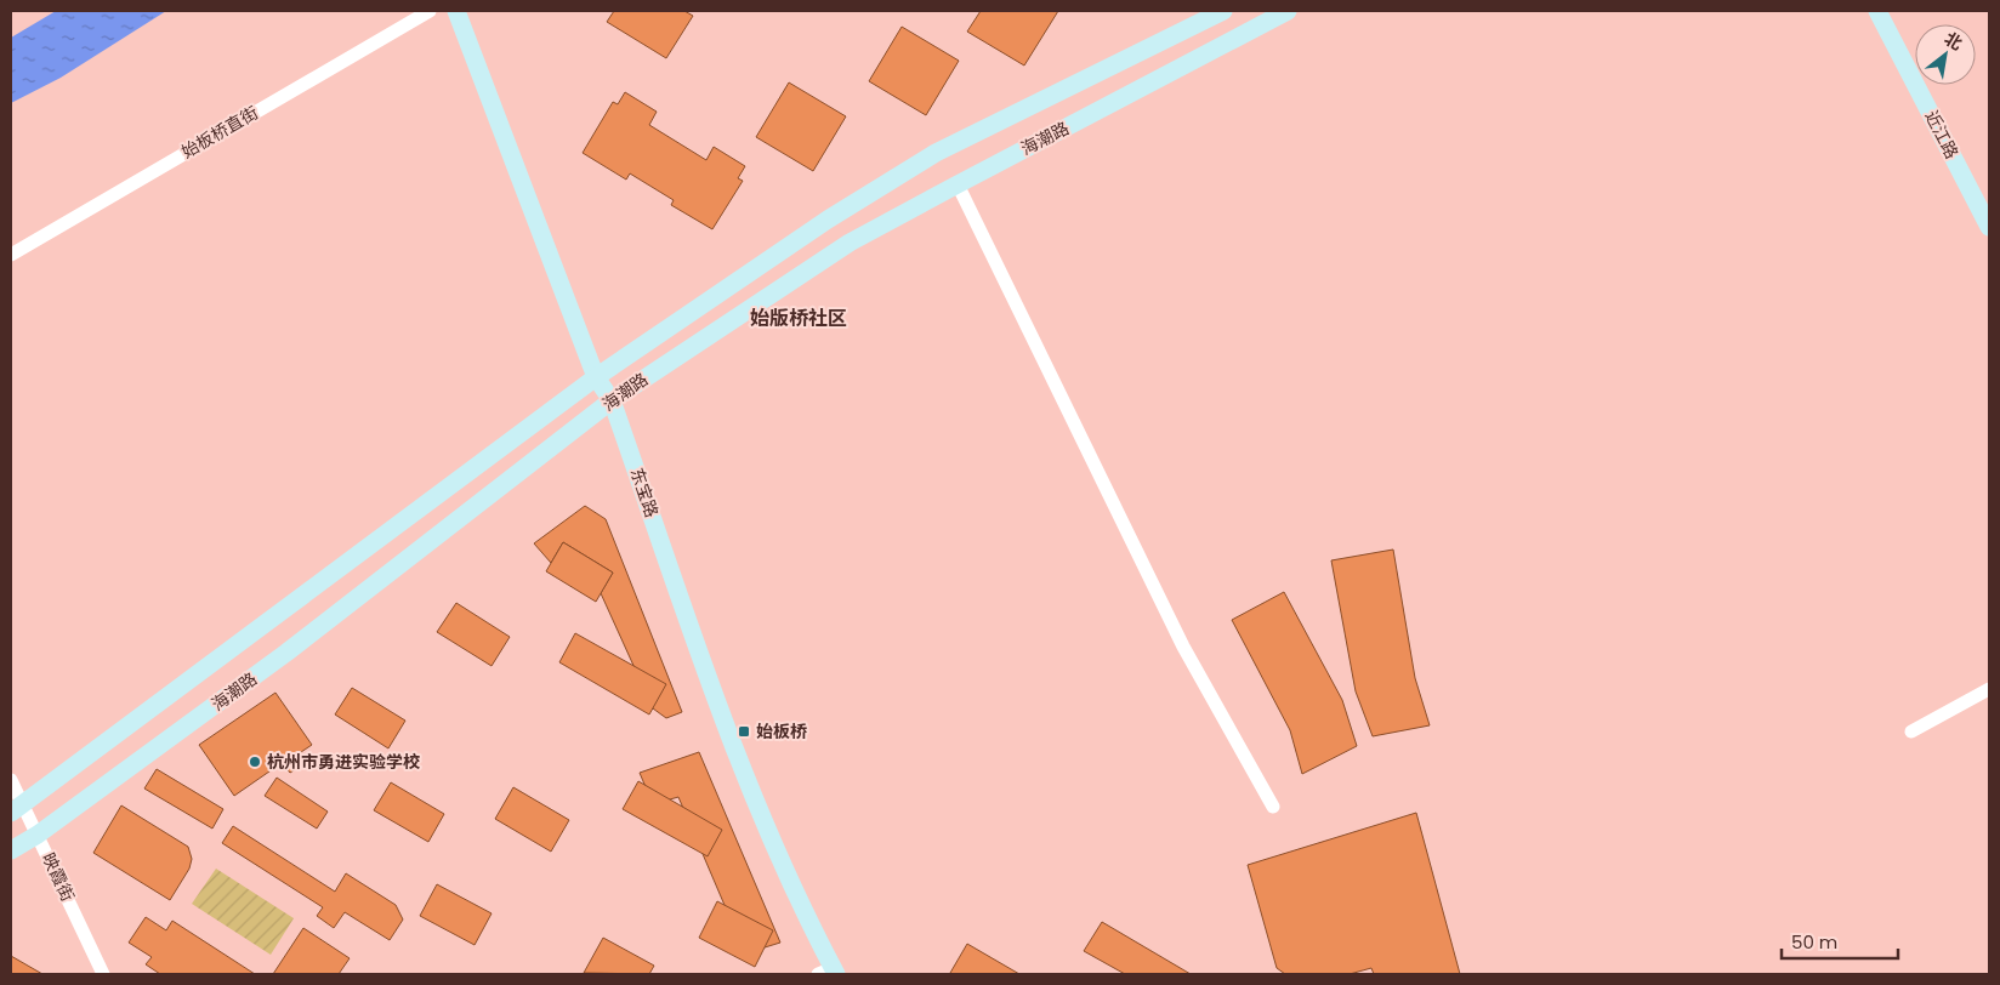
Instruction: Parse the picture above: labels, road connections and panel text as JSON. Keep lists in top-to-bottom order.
{
  "streets": {
    "main road": ["近江路", "海潮路", "东宝路"],
    "street": ["始板桥直街", "映霞街"]
  },
  "crossings": [
    ["海潮路", "东宝路"],
    ["海潮路", "映霞街"]
  ],
  "districts": ["始版桥社区"],
  "places": {
    "transit": ["始板桥"],
    "other": ["杭州市勇进实验学校"]
  },
  "scale_bar": "50 m",
  "north": "top right"
}
